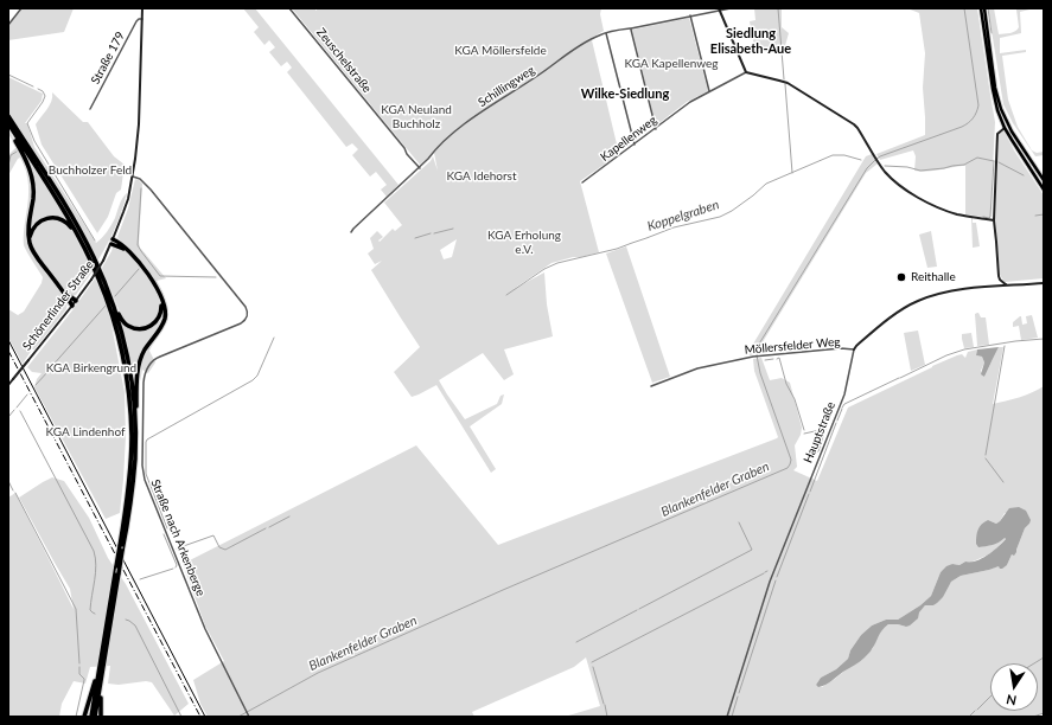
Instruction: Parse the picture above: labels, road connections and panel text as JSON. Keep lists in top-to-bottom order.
{
  "streets": {
    "street": [
      "Straße 179",
      "Zeuschelstraße",
      "Schillingweg",
      "Kapellenweg",
      "Schönerlinder Straße",
      "Möllersfelder Weg",
      "Hauptstraße",
      "Straße nach Arkenberge"
    ]
  },
  "crossings": [
    ["Straße 179", "Schönerlinder Straße"],
    ["Zeuschelstraße", "Schillingweg"],
    ["Schönerlinder Straße", "Straße nach Arkenberge"],
    ["Möllersfelder Weg", "Hauptstraße"]
  ],
  "districts": ["Siedlung Elisabeth-Aue", "Wilke-Siedlung"],
  "water": ["Koppelgraben", "Blankenfelder Graben"],
  "parks": [
    "KGA Möllersfelde",
    "KGA Kapellenweg",
    "KGA Neuland Buchholz",
    "Buchholzer Feld",
    "KGA Idehorst",
    "KGA Erholung e.V.",
    "KGA Birkengrund",
    "KGA Lindenhof"
  ],
  "places": ["Reithalle"],
  "north": "bottom"
}
